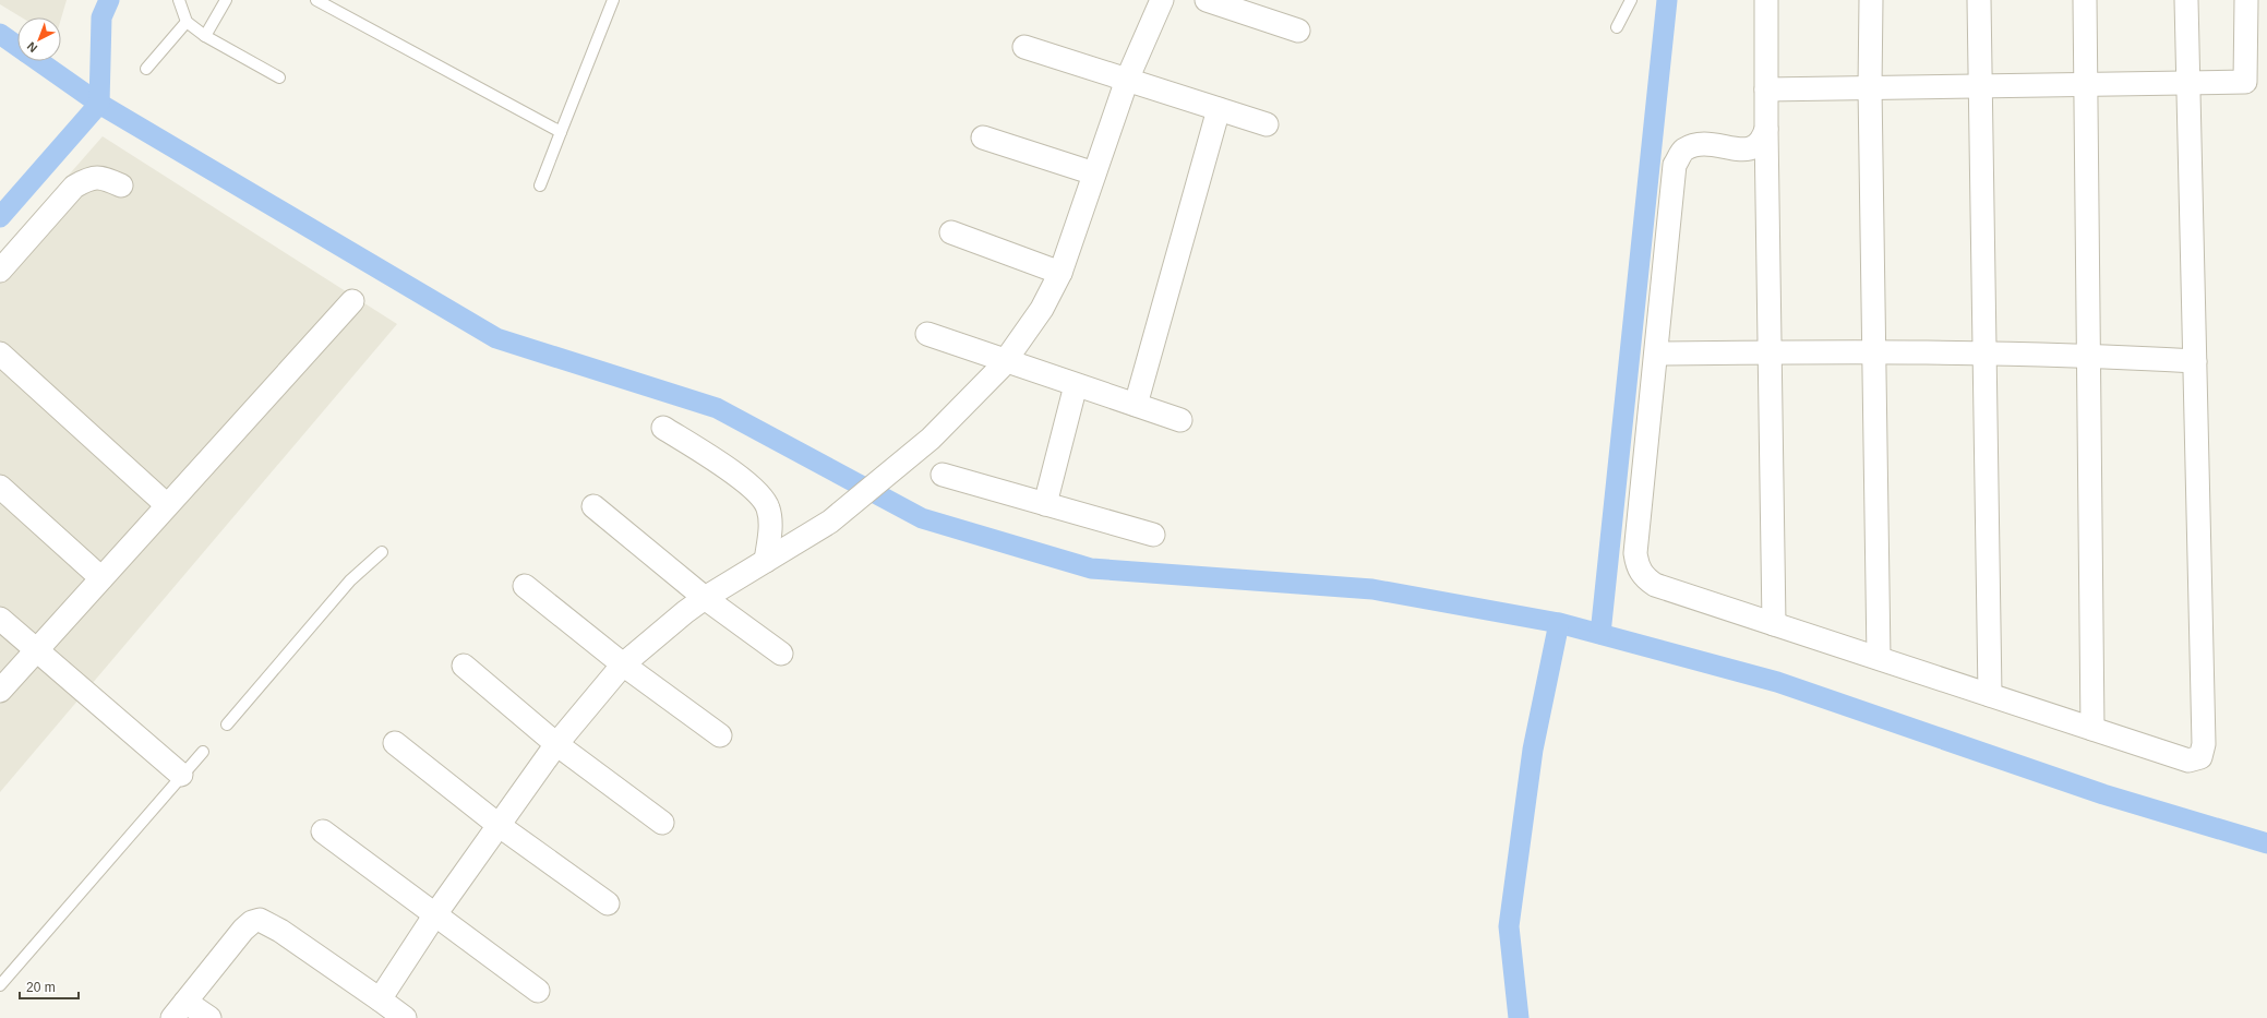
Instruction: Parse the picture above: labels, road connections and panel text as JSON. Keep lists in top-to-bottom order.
{
  "scale_bar": "20 m",
  "north": "bottom left"
}
